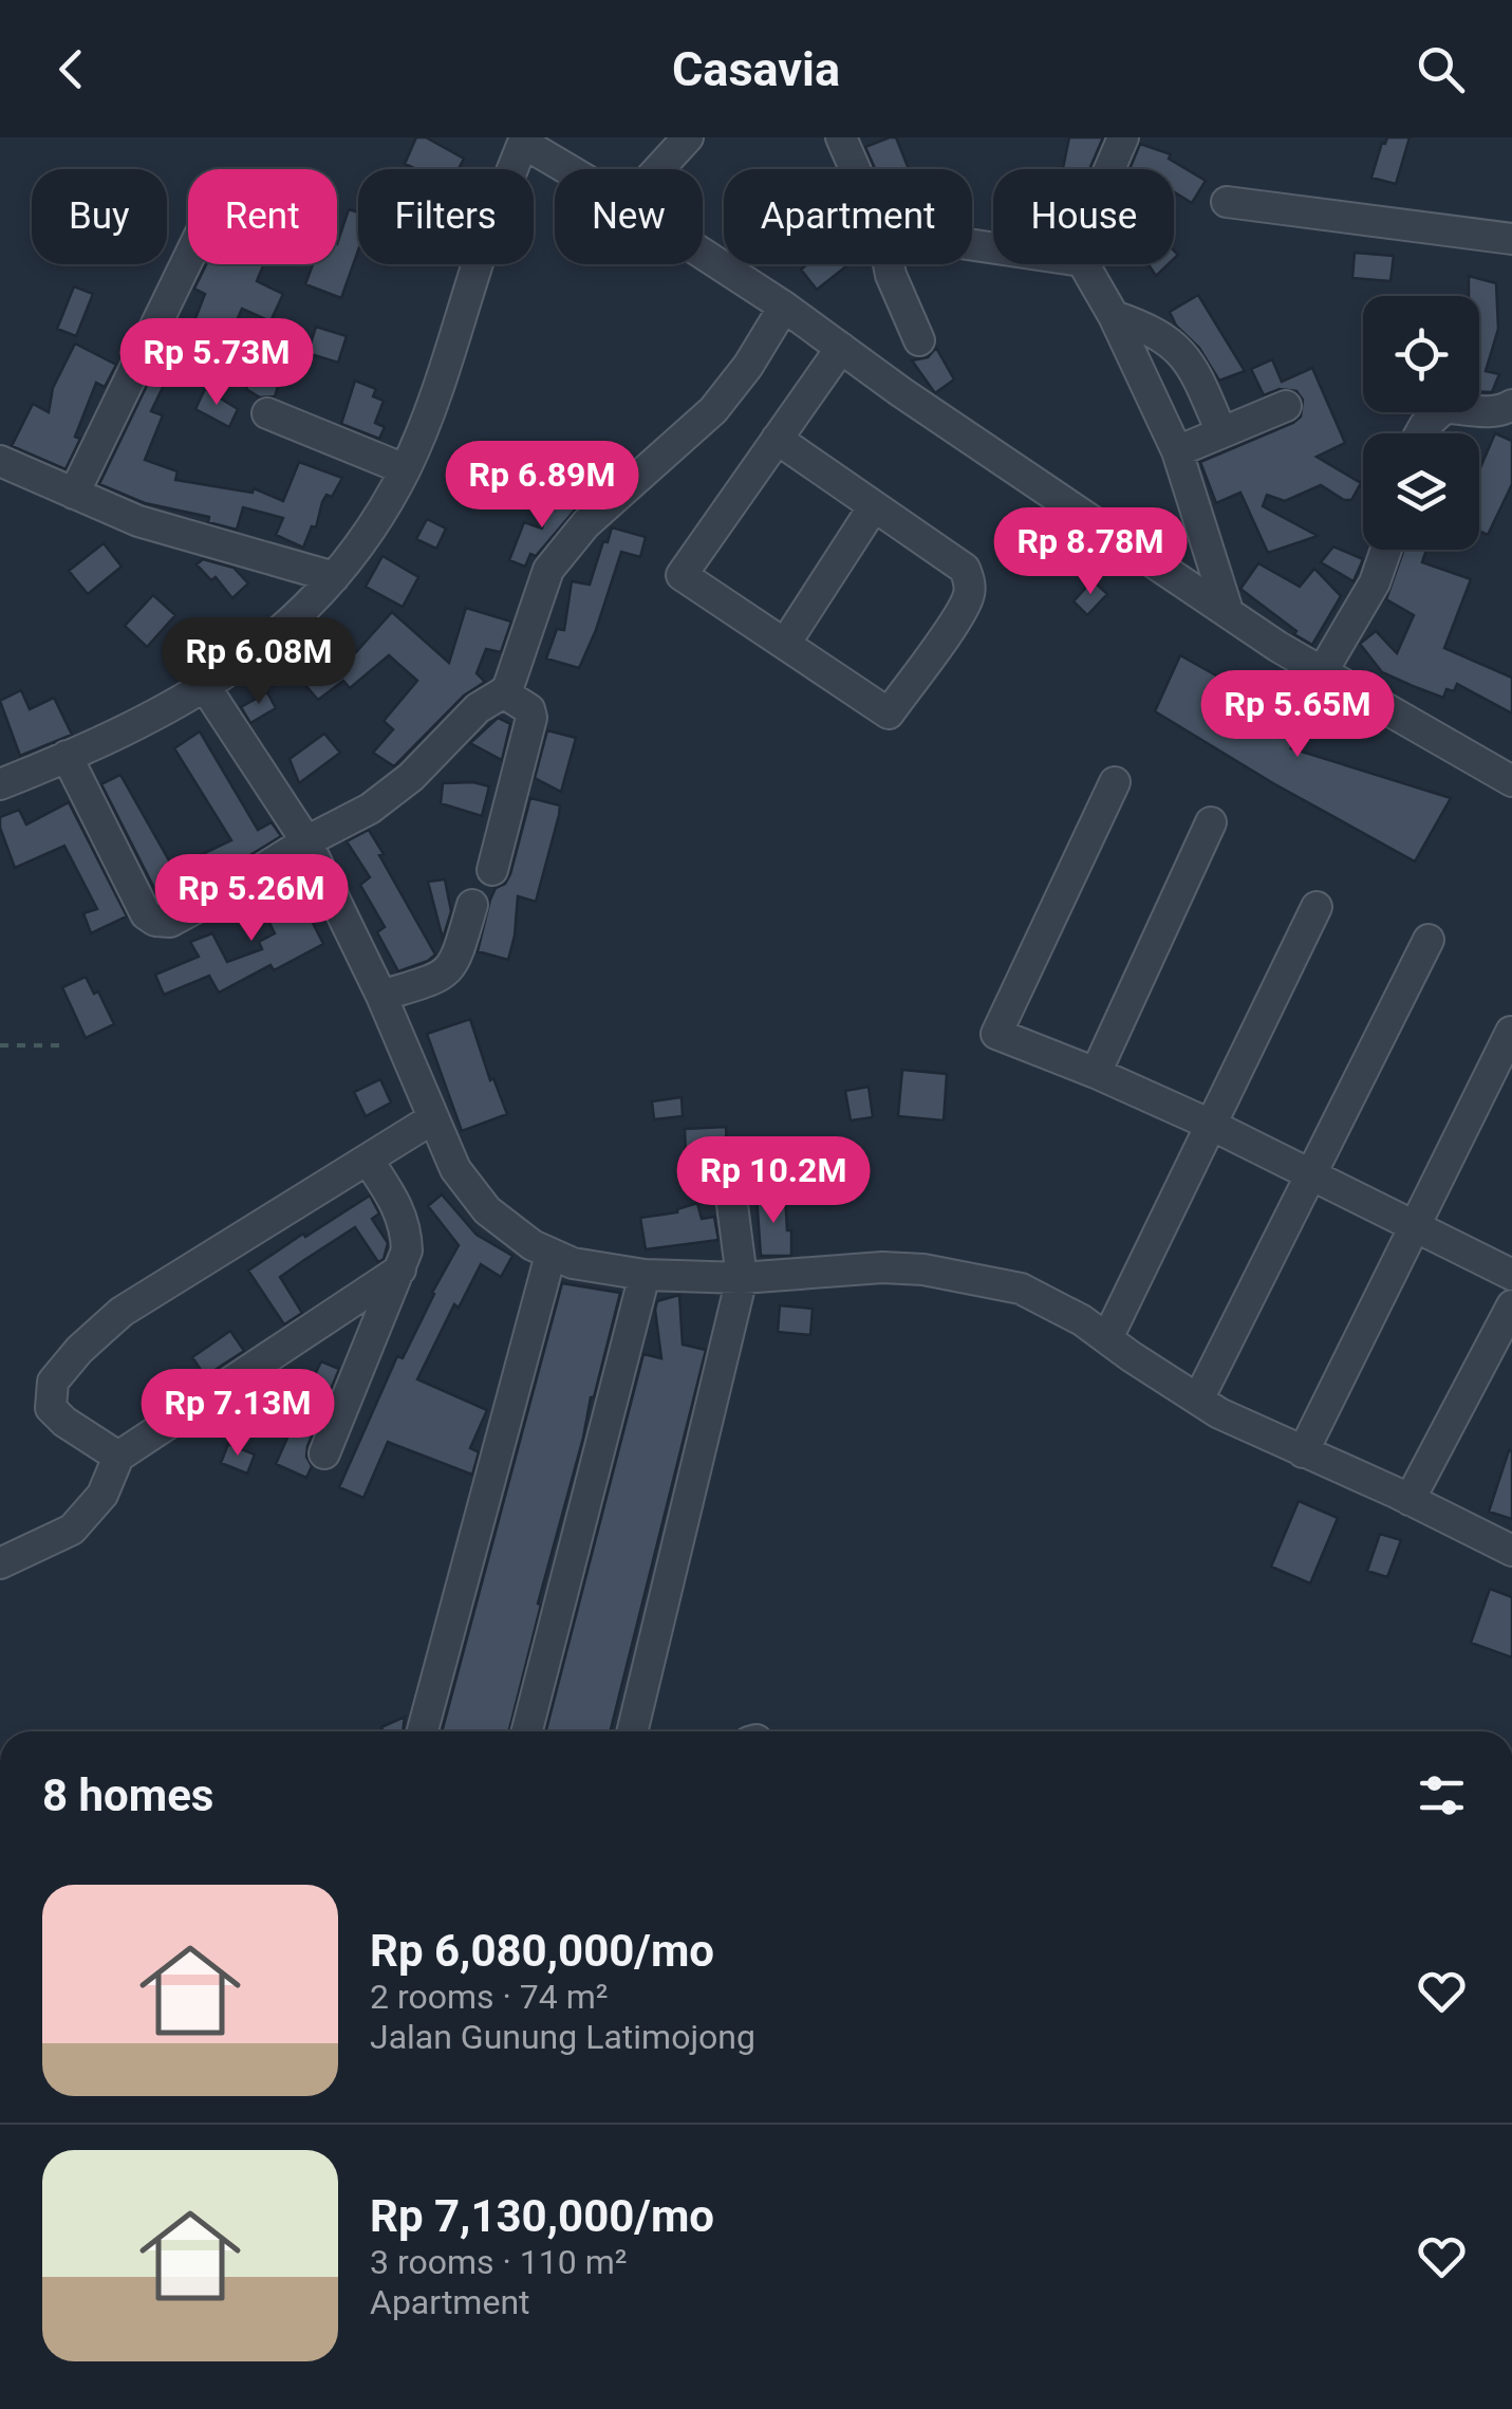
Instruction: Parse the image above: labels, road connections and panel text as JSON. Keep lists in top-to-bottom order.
{
  "page": {
    "header": "Casavia",
    "chip": [
      "Buy",
      "Rent",
      "Filters",
      "New",
      "Apartment",
      "House"
    ],
    "price": [
      "Rp 5.73M",
      "Rp 6.89M",
      "Rp 8.78M",
      "Rp 6.08M",
      "Rp 5.65M",
      "Rp 5.26M",
      "Rp 10.2M",
      "Rp 7.13M"
    ],
    "heading": "8 homes",
    "list": [
      {
        "name": "Rp 6,080,000/mo",
        "note": "2 rooms · 74 m² · Jalan Gunung Latimojong"
      },
      {
        "name": "Rp 7,130,000/mo",
        "note": "3 rooms · 110 m² · Apartment"
      }
    ]
  }
}
